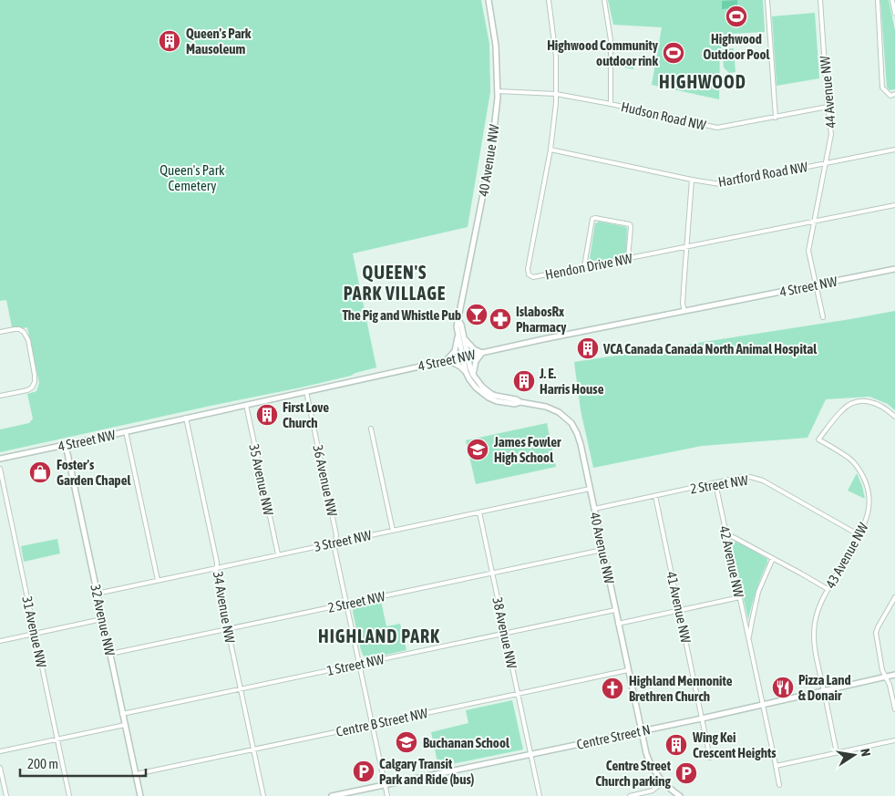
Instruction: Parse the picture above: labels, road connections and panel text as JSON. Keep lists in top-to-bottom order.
{
  "streets": {
    "main road": [
      "40 Avenue NW",
      "4 Street NW",
      "32 Avenue NW",
      "Centre Street N"
    ],
    "street": [
      "44 Avenue NW",
      "Hudson Road NW",
      "Hartford Road NW",
      "Hendon Drive NW",
      "35 Avenue NW",
      "36 Avenue NW",
      "2 Street NW",
      "3 Street NW",
      "43 Avenue NW",
      "42 Avenue NW",
      "34 Avenue NW",
      "41 Avenue NW",
      "31 Avenue NW",
      "38 Avenue NW",
      "1 Street NW",
      "Centre B Street NW"
    ]
  },
  "crossings": [
    ["44 Avenue NW", "Hudson Road NW"],
    ["44 Avenue NW", "Hartford Road NW"],
    ["44 Avenue NW", "Hendon Drive NW"],
    ["44 Avenue NW", "4 Street NW"],
    ["Hudson Road NW", "40 Avenue NW"],
    ["Hudson Road NW", "Hendon Drive NW"],
    ["40 Avenue NW", "4 Street NW"],
    ["40 Avenue NW", "2 Street NW"],
    ["40 Avenue NW", "3 Street NW"],
    ["40 Avenue NW", "1 Street NW"],
    ["40 Avenue NW", "Centre B Street NW"],
    ["40 Avenue NW", "Centre Street N"],
    ["Hartford Road NW", "Hendon Drive NW"],
    ["4 Street NW", "35 Avenue NW"],
    ["4 Street NW", "36 Avenue NW"],
    ["4 Street NW", "34 Avenue NW"],
    ["4 Street NW", "32 Avenue NW"],
    ["35 Avenue NW", "3 Street NW"],
    ["36 Avenue NW", "2 Street NW"],
    ["36 Avenue NW", "3 Street NW"],
    ["36 Avenue NW", "1 Street NW"],
    ["36 Avenue NW", "Centre B Street NW"],
    ["36 Avenue NW", "Centre Street N"],
    ["2 Street NW", "43 Avenue NW"],
    ["2 Street NW", "42 Avenue NW"],
    ["2 Street NW", "34 Avenue NW"],
    ["2 Street NW", "41 Avenue NW"],
    ["2 Street NW", "32 Avenue NW"],
    ["2 Street NW", "38 Avenue NW"],
    ["3 Street NW", "34 Avenue NW"],
    ["3 Street NW", "32 Avenue NW"],
    ["3 Street NW", "38 Avenue NW"],
    ["43 Avenue NW", "Centre Street N"],
    ["42 Avenue NW", "Centre Street N"],
    ["34 Avenue NW", "1 Street NW"],
    ["34 Avenue NW", "Centre B Street NW"],
    ["41 Avenue NW", "Centre Street N"],
    ["32 Avenue NW", "1 Street NW"],
    ["32 Avenue NW", "Centre B Street NW"],
    ["38 Avenue NW", "1 Street NW"],
    ["38 Avenue NW", "Centre B Street NW"],
    ["38 Avenue NW", "Centre Street N"]
  ],
  "districts": ["HIGHWOOD", "QUEEN'S PARK VILLAGE", "HIGHLAND PARK"],
  "parks": ["Queen's Park Cemetery"],
  "places": {
    "sports": ["Highwood Outdoor Pool", "Highwood Community outdoor rink"],
    "building": [
      "Queen's Park Mausoleum",
      "VCA Canada Canada North Animal Hospital",
      "J. E. Harris House",
      "First Love Church",
      "Wing Kei Crescent Heights"
    ],
    "bar": ["The Pig and Whistle Pub"],
    "pharmacy": ["IslabosRx Pharmacy"],
    "school or university": ["James Fowler High School", "Buchanan School"],
    "shop": ["Foster's Garden Chapel"],
    "restaurant": ["Pizza Land & Donair"],
    "church": ["Highland Mennonite Brethren Church"],
    "parking": ["Calgary Transit Park and Ride (bus)", "Centre Street Church parking"]
  },
  "scale_bar": "200 m",
  "north": "right"
}
